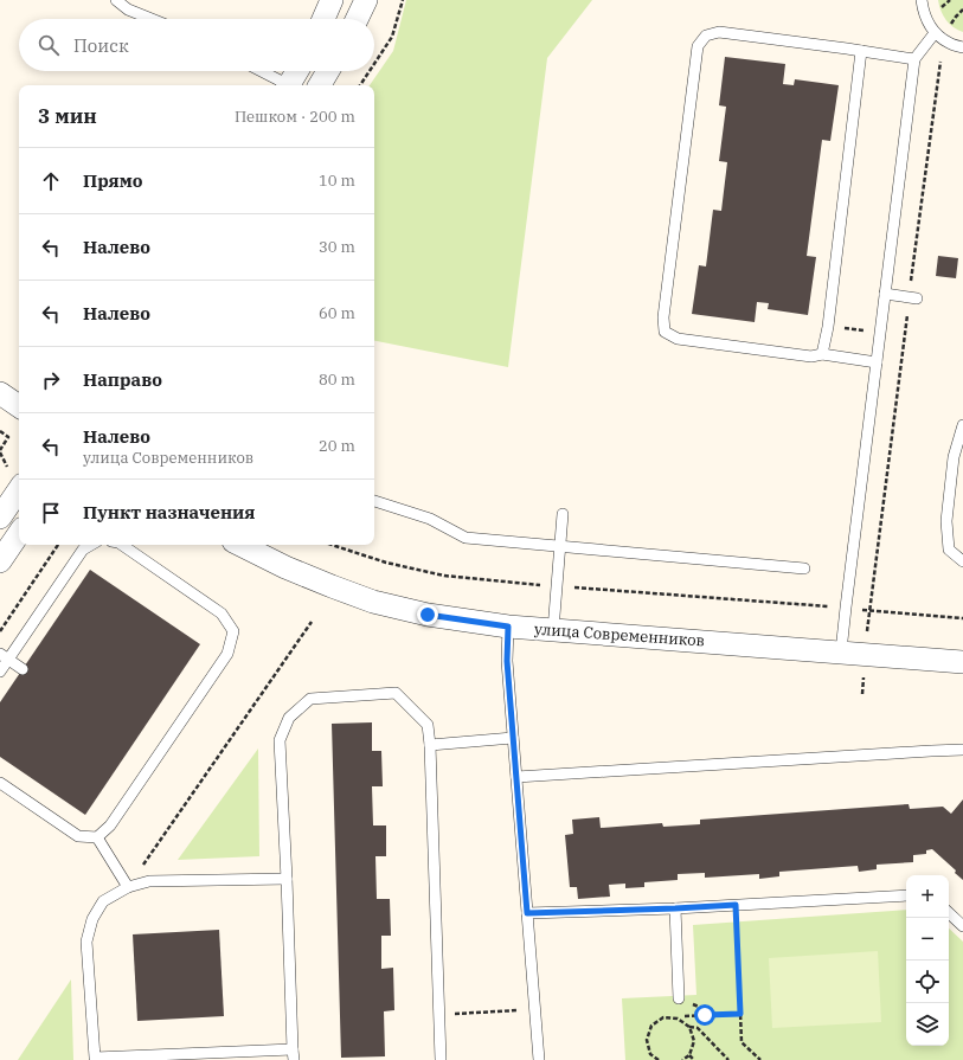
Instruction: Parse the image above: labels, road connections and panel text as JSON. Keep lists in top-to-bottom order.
{
  "streets": {
    "street": ["улица Современников"]
  },
  "page": {
    "search": "Поиск",
    "heading": ["3 мин", "Пешком · 200 m"],
    "list": [
      ["Прямо", "10 m"],
      ["Налево", "30 m"],
      ["Налево", "60 m"],
      ["Направо", "80 m"],
      ["Налево", "улица Современников", "20 m"],
      "Пункт назначения"
    ],
    "map_buttons": ["+", "−"]
  }
}
